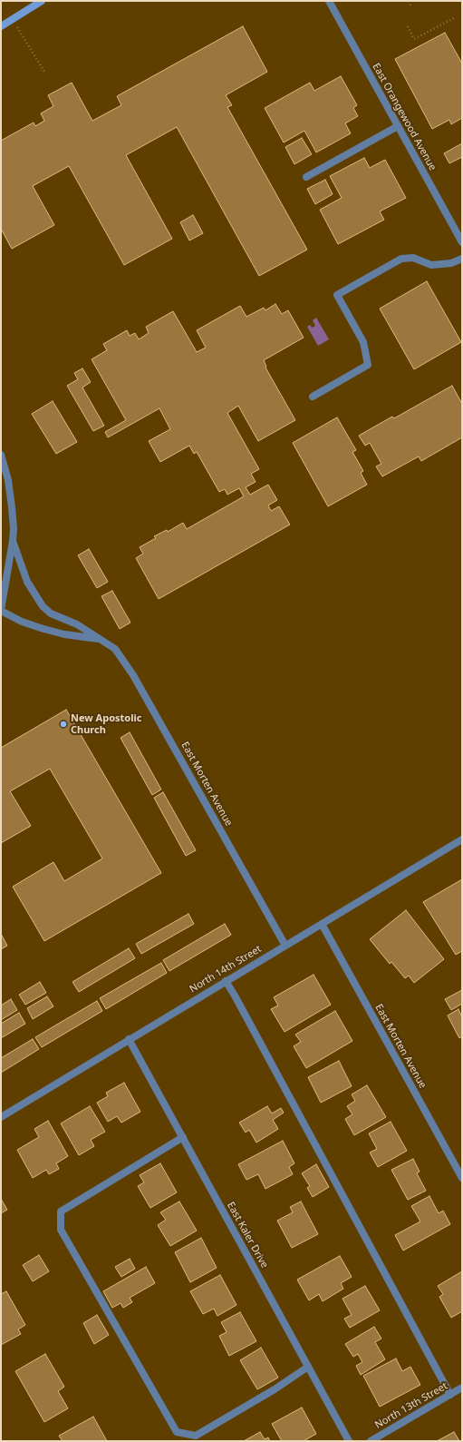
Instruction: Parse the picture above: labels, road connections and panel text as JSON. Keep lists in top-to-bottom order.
{
  "streets": {
    "street": [
      "East Orangewood Avenue",
      "East Morten Avenue",
      "North 14th Street",
      "East Kaler Drive",
      "North 13th Street"
    ]
  },
  "crossings": [
    ["East Morten Avenue", "North 14th Street"],
    ["North 14th Street", "East Kaler Drive"]
  ],
  "places": ["New Apostolic Church"]
}
